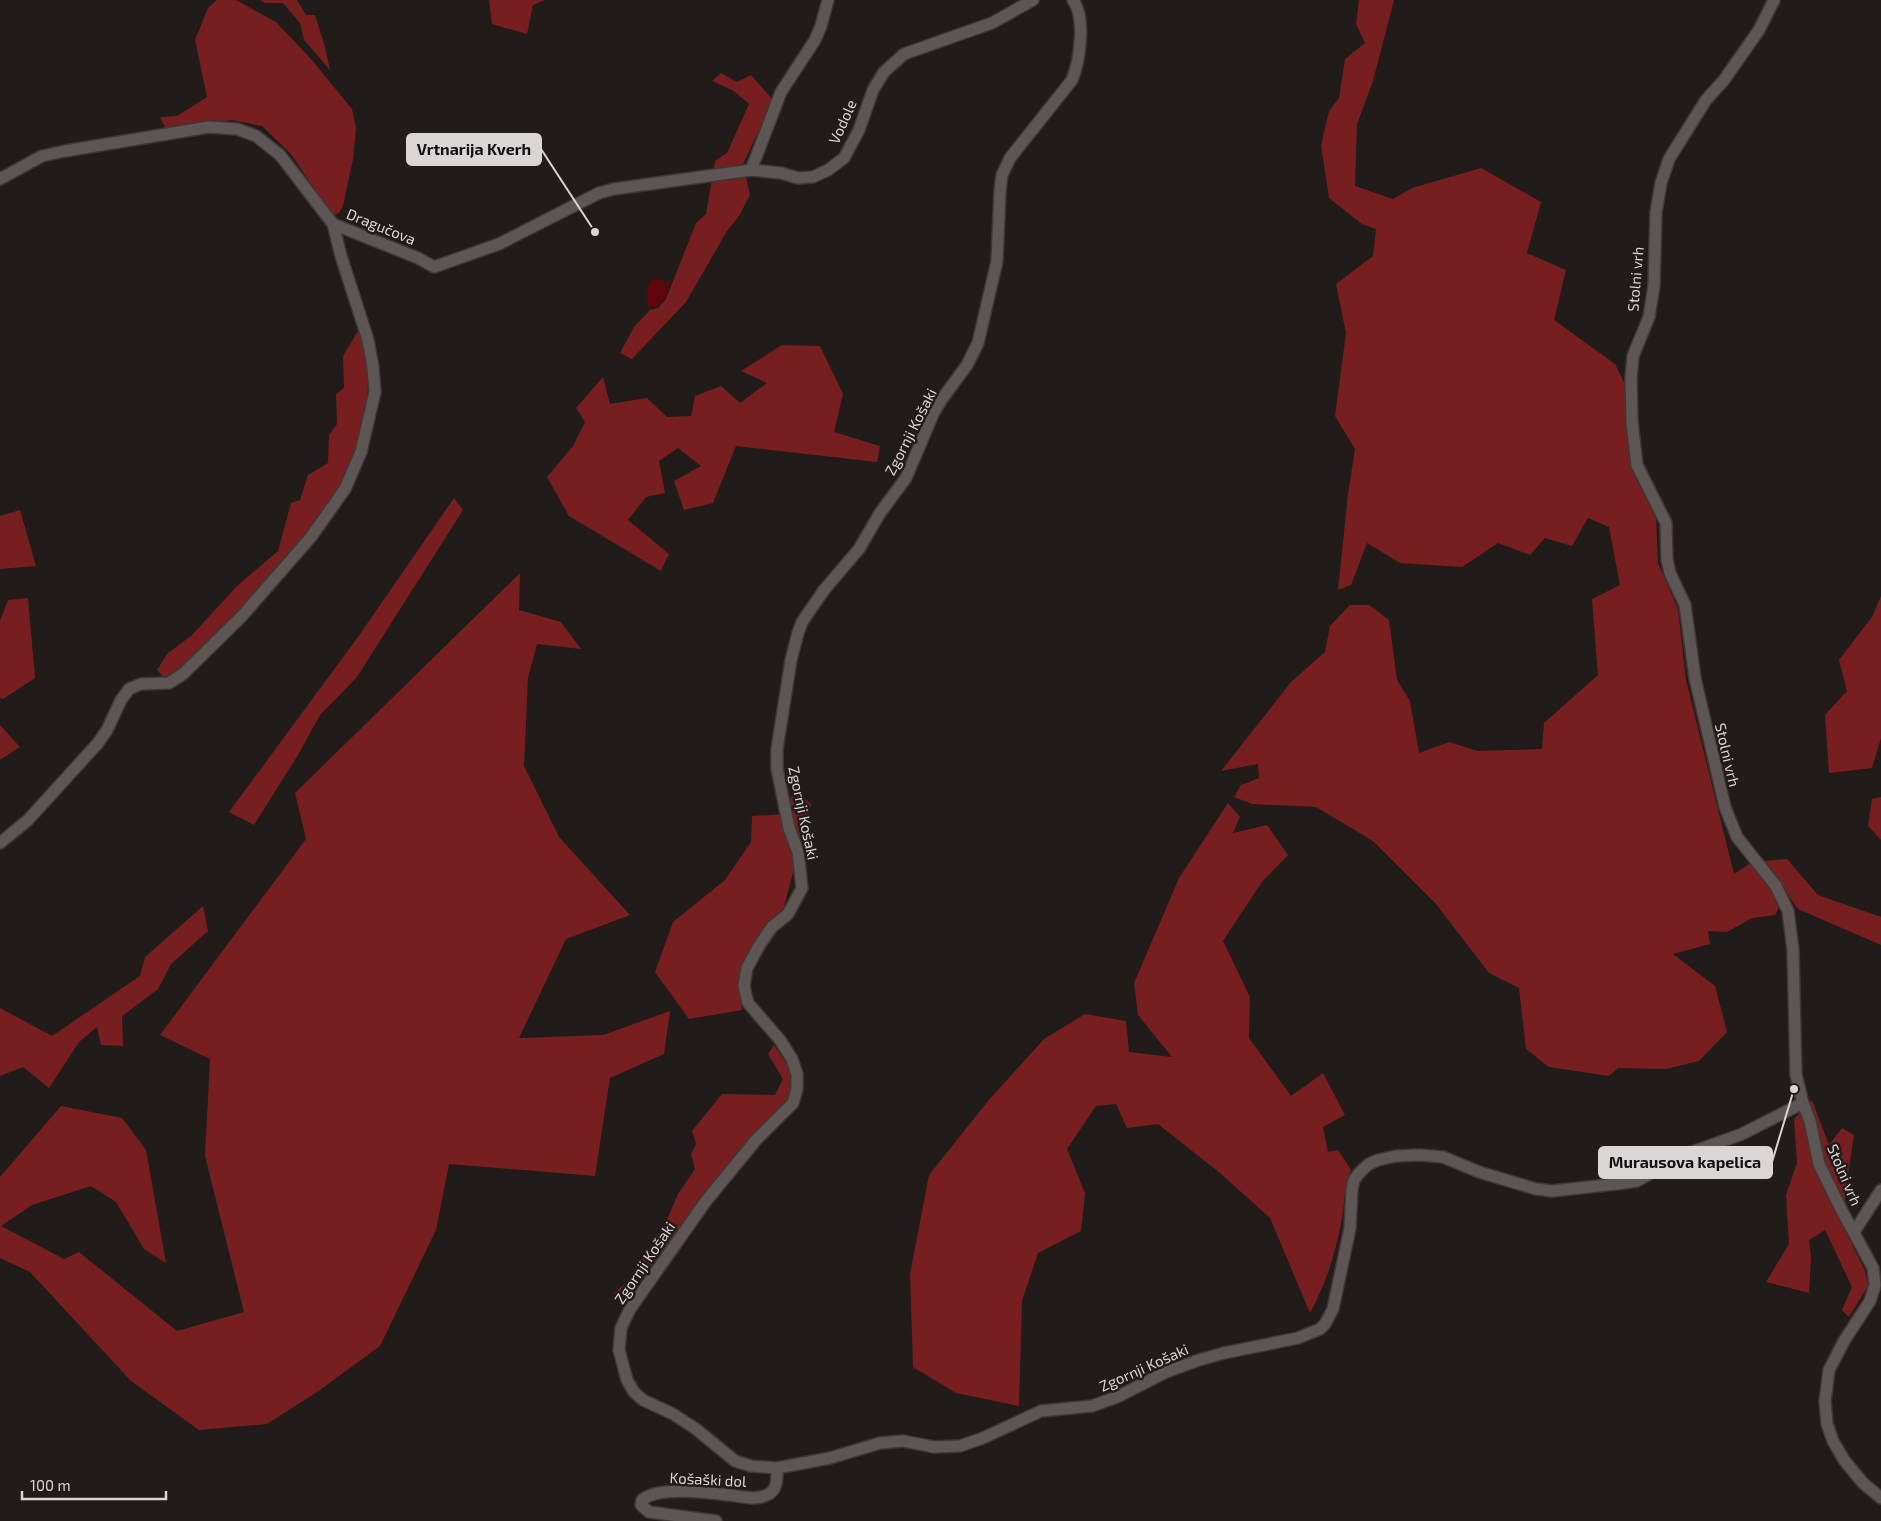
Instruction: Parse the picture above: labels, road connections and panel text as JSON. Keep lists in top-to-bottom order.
{
  "streets": {
    "street": [
      "Vodole",
      "Dragučova",
      "Stolni vrh",
      "Zgornji Košaki",
      "Košaški dol"
    ]
  },
  "crossings": [
    ["Vodole", "Dragučova"],
    ["Stolni vrh", "Zgornji Košaki"],
    ["Zgornji Košaki", "Košaški dol"]
  ],
  "places": ["Vrtnarija Kverh", "Murausova kapelica"],
  "scale_bar": "100 m"
}
